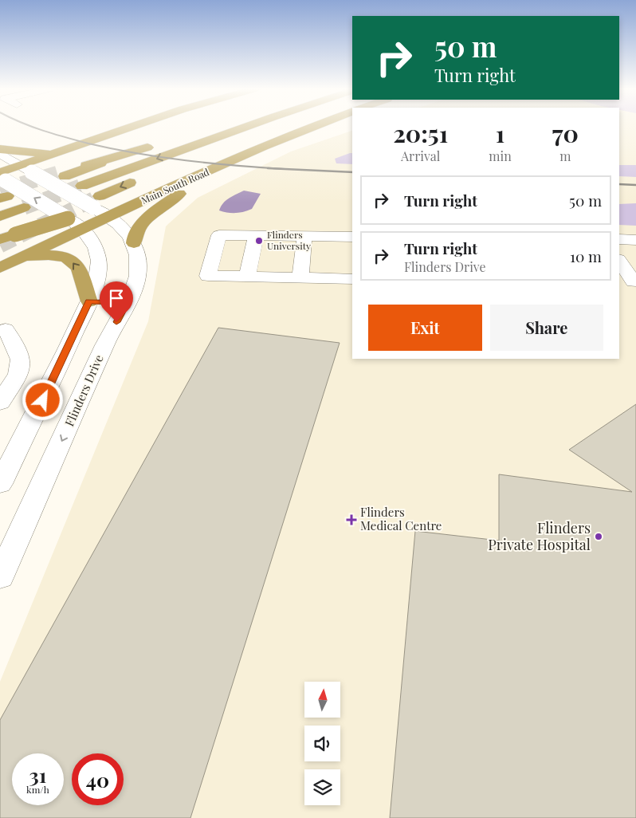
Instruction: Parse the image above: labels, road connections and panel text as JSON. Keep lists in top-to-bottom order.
{
  "streets": {
    "highway": ["Main South Road"],
    "street": ["Flinders Drive"]
  },
  "crossings": [
    ["Main South Road", "Flinders Drive"]
  ],
  "places": {
    "other": ["Flinders University", "Flinders Private Hospital"],
    "health": ["Flinders Medical Centre"]
  },
  "north": "top",
  "page": {
    "turn": ["50 m", "Turn right"],
    "eta": [
      "20:51",
      "Arrival",
      "1",
      "min",
      "70",
      "m"
    ],
    "list": [
      {
        "name": "Turn right",
        "value": "50 m"
      },
      {
        "name": "Turn right",
        "note": "Flinders Drive",
        "value": "10 m"
      }
    ],
    "buttons": ["Exit", "Share"],
    "speed": "31 km/h",
    "limit": "40"
  }
}
